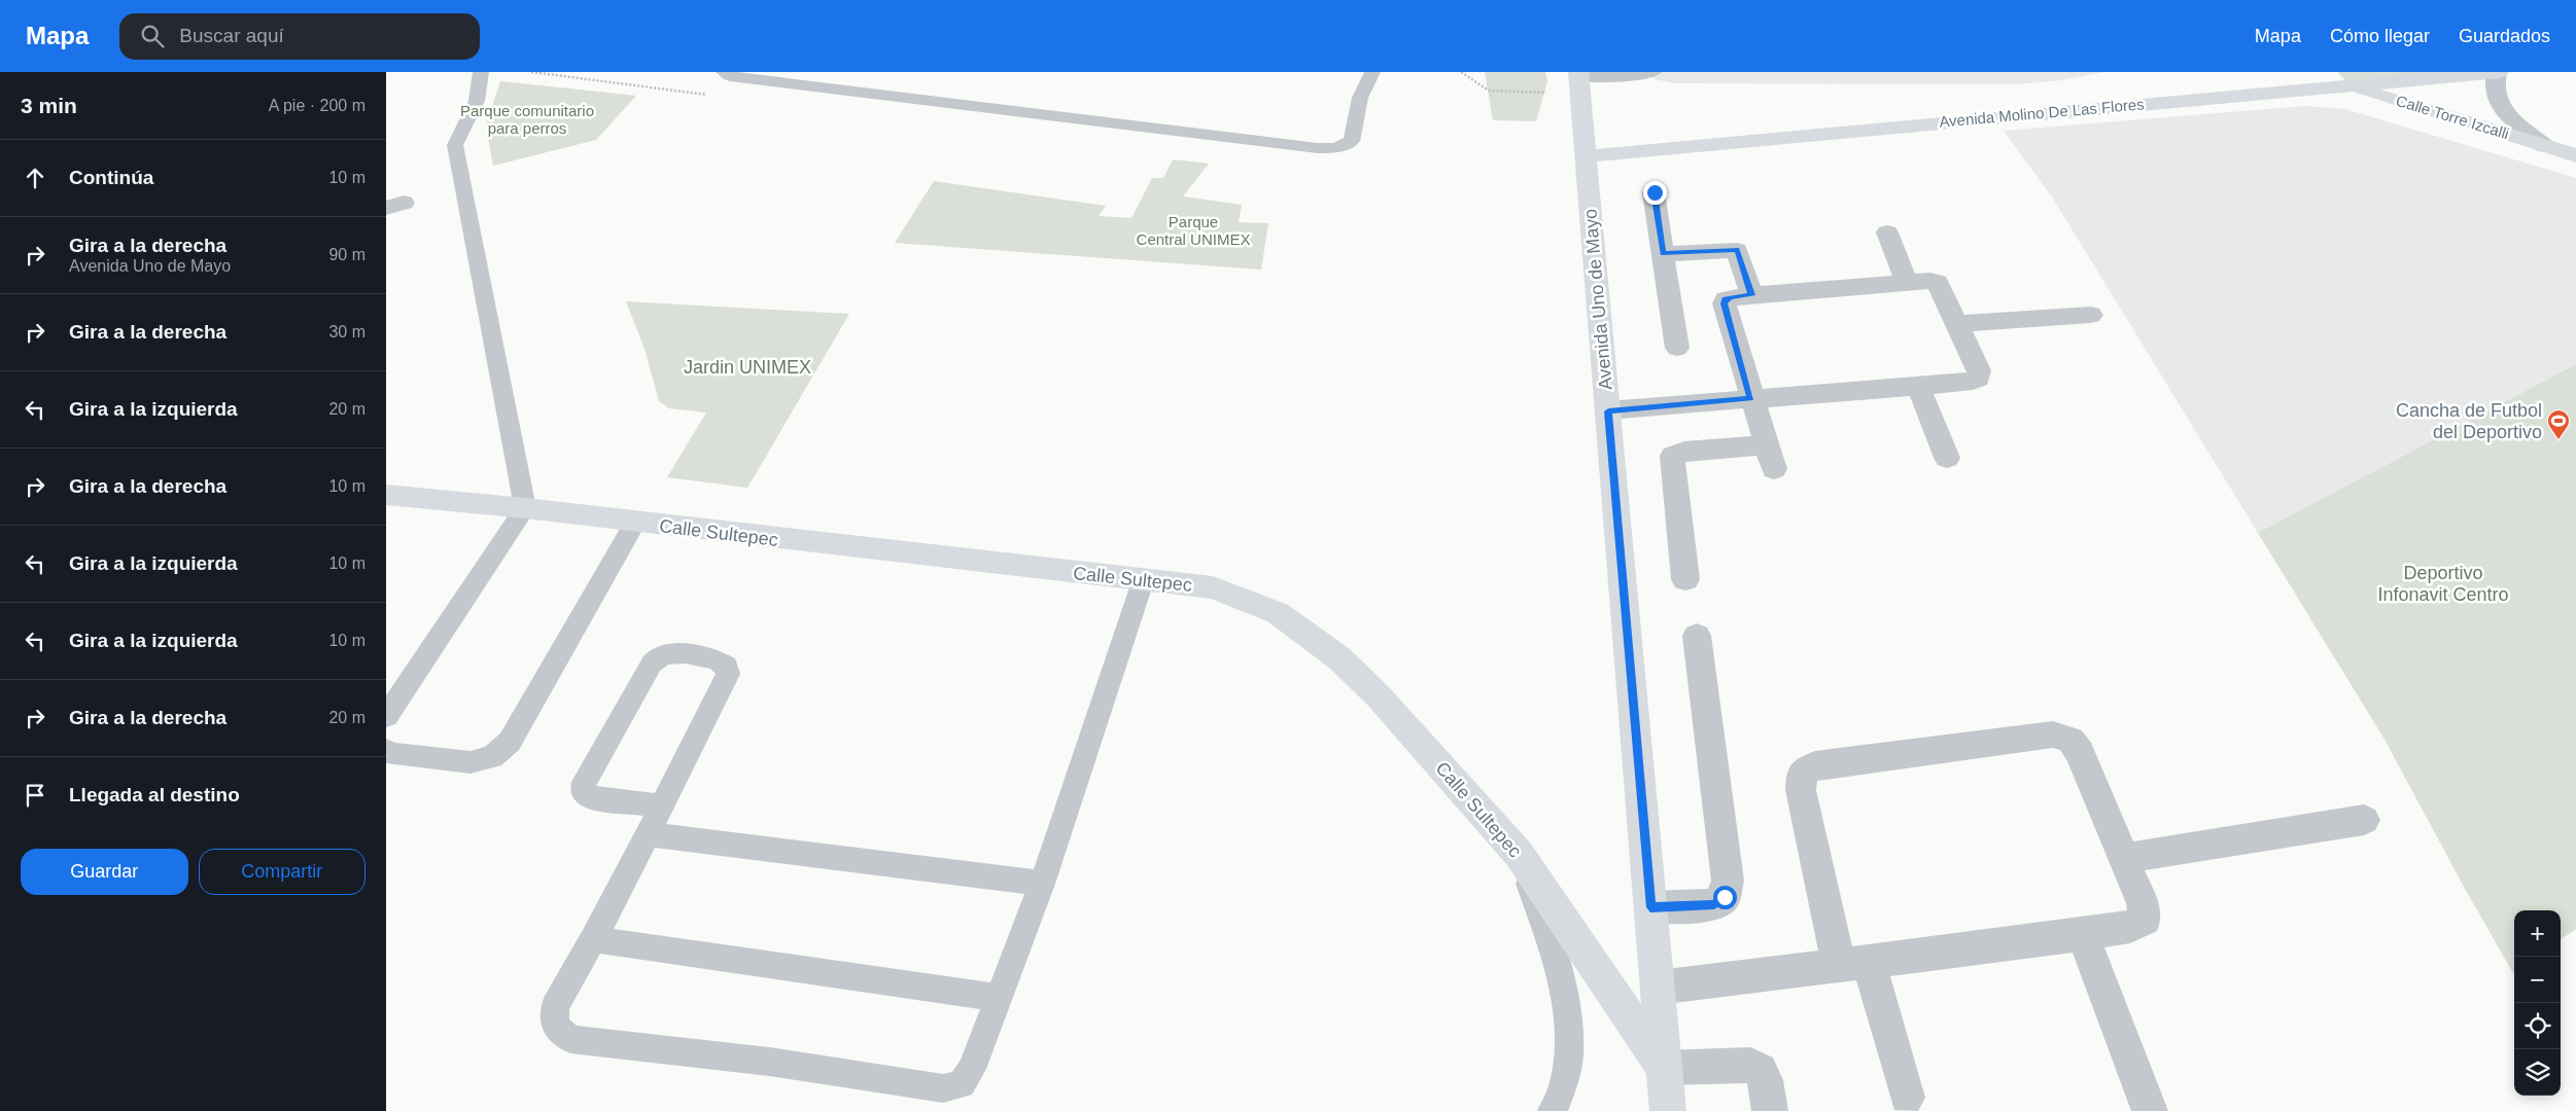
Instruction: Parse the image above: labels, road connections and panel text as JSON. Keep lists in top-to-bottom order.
{
  "streets": {
    "main road": [
      "Avenida Molino De Las Flores",
      "Calle Torre Izcalli",
      "Avenida Uno de Mayo",
      "Calle Sultepec"
    ]
  },
  "crossings": [
    ["Avenida Molino De Las Flores", "Calle Torre Izcalli"],
    ["Avenida Molino De Las Flores", "Avenida Uno de Mayo"],
    ["Avenida Uno de Mayo", "Calle Sultepec"]
  ],
  "parks": [
    "Parque comunitario para perros",
    "Parque Central UNIMEX",
    "Jardin UNIMEX",
    "Deportivo Infonavit Centro"
  ],
  "places": {
    "sports": ["Cancha de Futbol del Deportivo"]
  },
  "page": {
    "header": "Mapa",
    "search": "Buscar aquí",
    "nav": ["Mapa", "Cómo llegar", "Guardados"],
    "heading": ["3 min", "A pie · 200 m"],
    "list": [
      ["Continúa", "10 m"],
      ["Gira a la derecha", "Avenida Uno de Mayo", "90 m"],
      ["Gira a la derecha", "30 m"],
      ["Gira a la izquierda", "20 m"],
      ["Gira a la derecha", "10 m"],
      ["Gira a la izquierda", "10 m"],
      ["Gira a la izquierda", "10 m"],
      ["Gira a la derecha", "20 m"],
      "Llegada al destino"
    ],
    "buttons": ["Guardar", "Compartir"],
    "map_buttons": ["+", "−"]
  }
}
